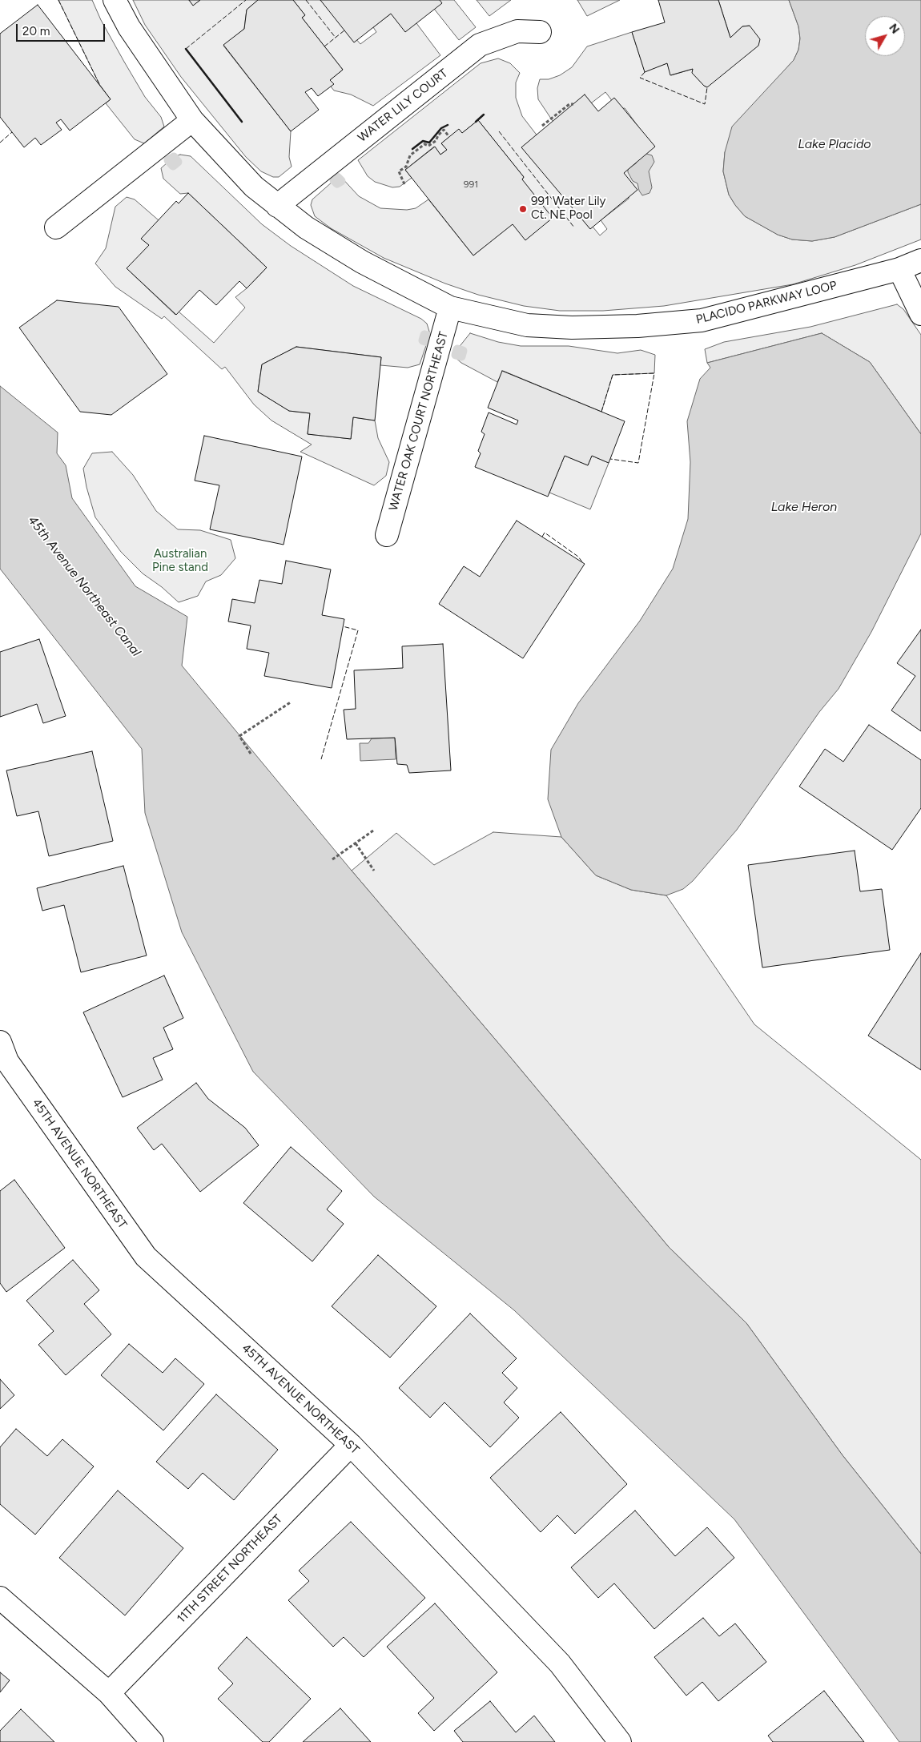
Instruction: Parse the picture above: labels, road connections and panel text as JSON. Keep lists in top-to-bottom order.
{
  "streets": {
    "street": [
      "WATER LILY COURT",
      "PLACIDO PARKWAY LOOP",
      "WATER OAK COURT NORTHEAST",
      "45TH AVENUE NORTHEAST",
      "11TH STREET NORTHEAST"
    ]
  },
  "crossings": [
    ["WATER LILY COURT", "PLACIDO PARKWAY LOOP"],
    ["PLACIDO PARKWAY LOOP", "WATER OAK COURT NORTHEAST"],
    ["45TH AVENUE NORTHEAST", "11TH STREET NORTHEAST"]
  ],
  "water": ["Lake Placido", "Lake Heron", "45th Avenue Northeast Canal"],
  "parks": ["Australian Pine stand"],
  "places": ["991 Water Lily Ct. NE Pool"],
  "house_numbers": ["991"],
  "scale_bar": "20 m",
  "north": "top right"
}
